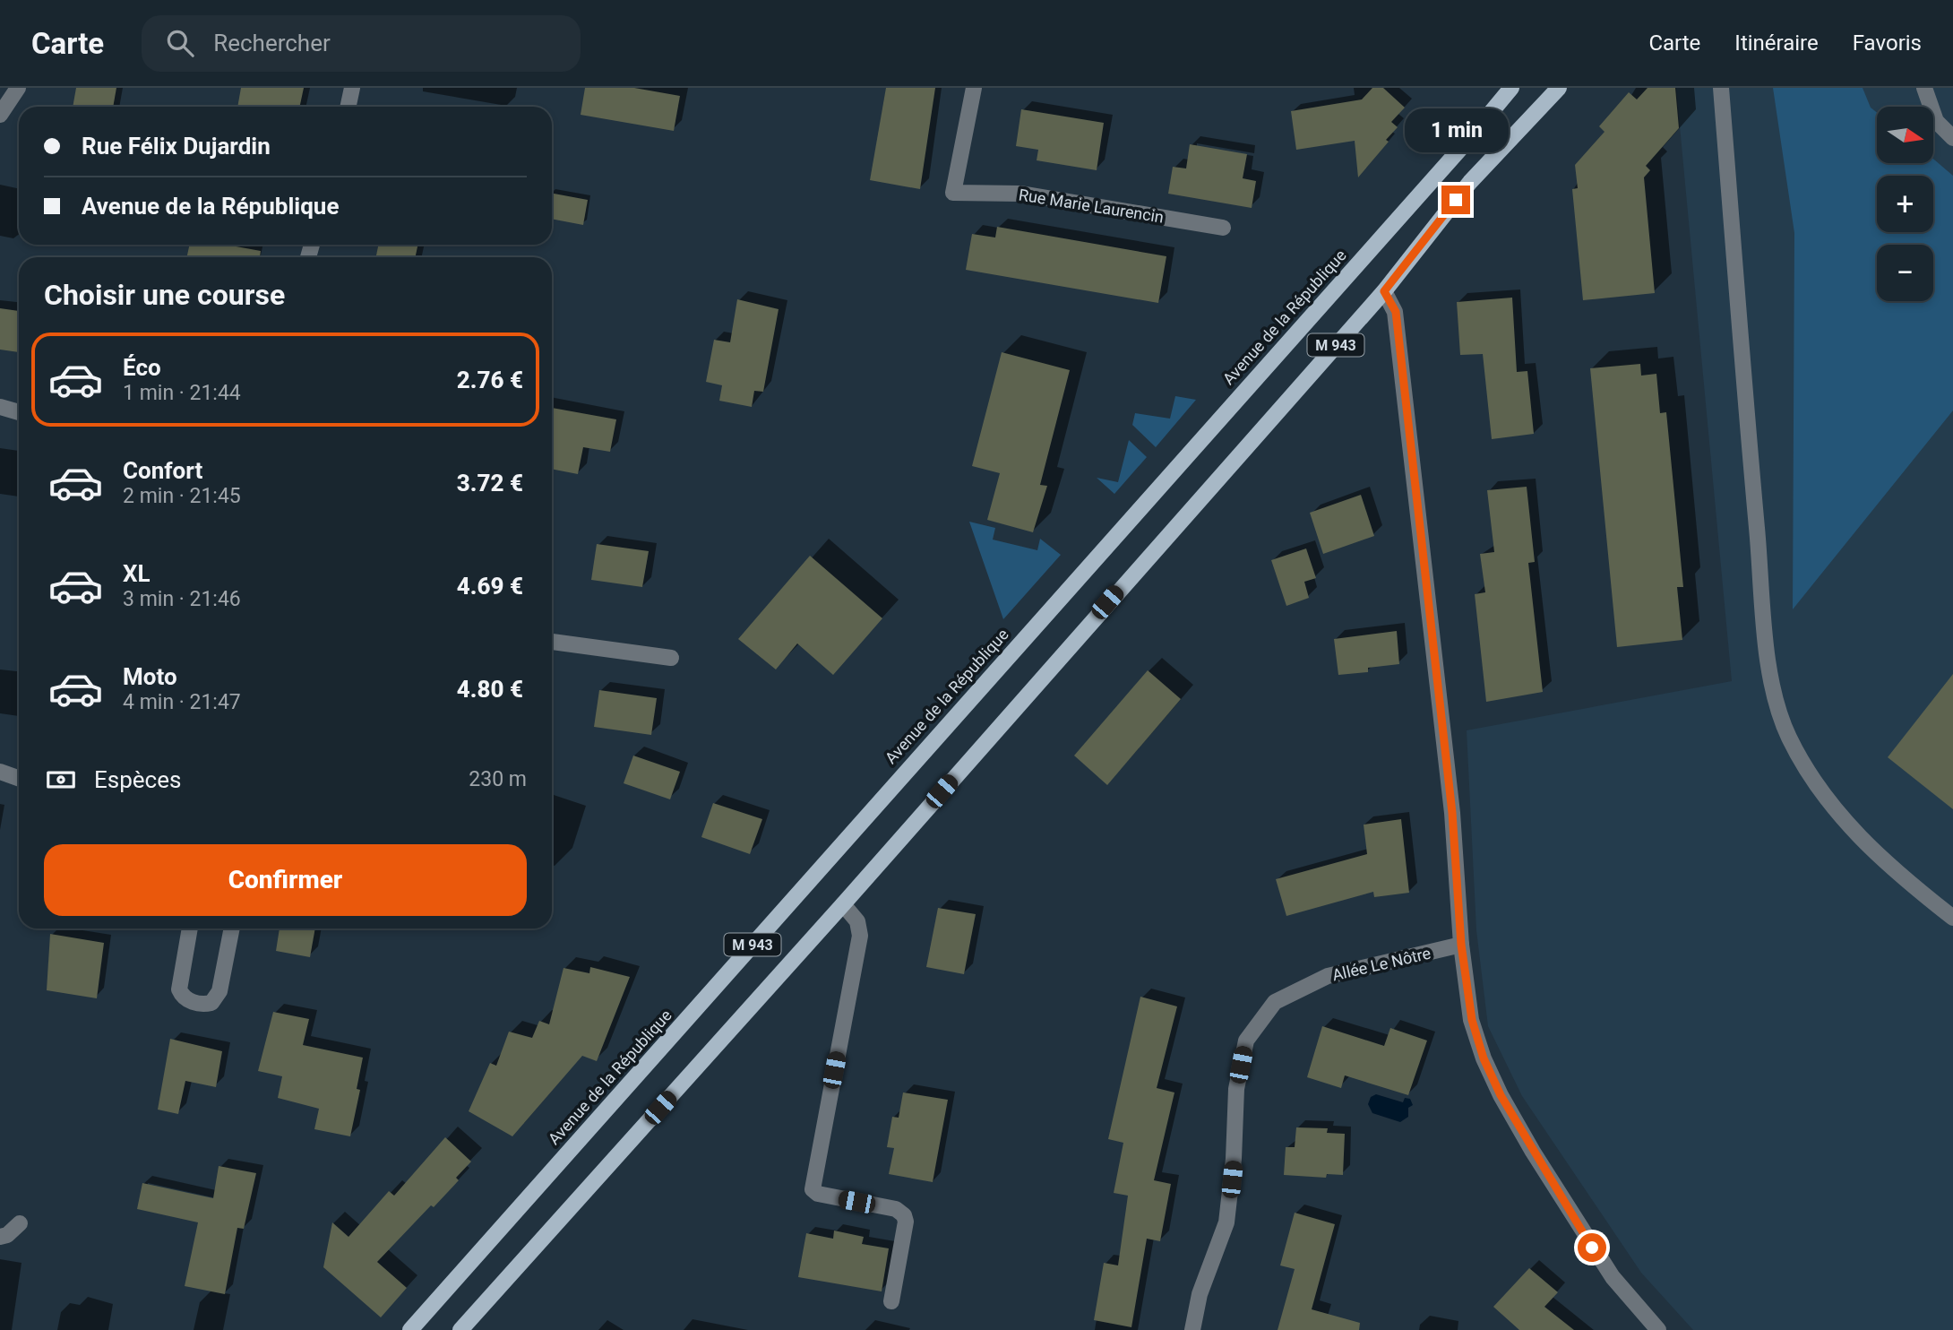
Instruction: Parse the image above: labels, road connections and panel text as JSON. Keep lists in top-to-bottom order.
{
  "streets": {
    "main road": ["Avenue de la République", "M 943"],
    "street": ["Rue Marie Laurencin", "Allée Le Nôtre"]
  },
  "north": "right",
  "page": {
    "header": "Carte",
    "search": "Rechercher",
    "nav": ["Carte", "Itinéraire", "Favoris"],
    "map_buttons": ["+", "−"],
    "banner": ["Rue Félix Dujardin", "Avenue de la République"],
    "bubble": "1 min",
    "heading": "Choisir une course",
    "list": [
      {
        "name": "Éco",
        "note": "1 min · 21:44",
        "value": "2.76 €"
      },
      {
        "name": "Confort",
        "note": "2 min · 21:45",
        "value": "3.72 €"
      },
      {
        "name": "XL",
        "note": "3 min · 21:46",
        "value": "4.69 €"
      },
      {
        "name": "Moto",
        "note": "4 min · 21:47",
        "value": "4.80 €"
      }
    ],
    "pay": ["Espèces", "230 m"],
    "buttons": "Confirmer"
  }
}
